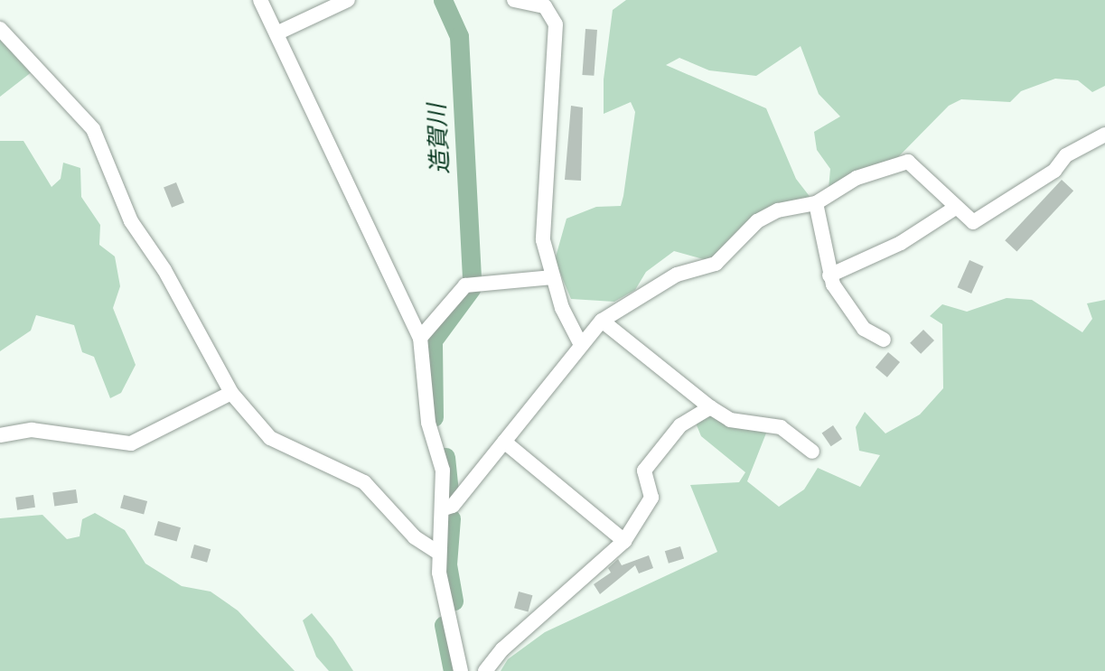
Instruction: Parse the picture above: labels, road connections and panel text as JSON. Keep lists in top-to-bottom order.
{
  "water": ["造賀川"]
}
